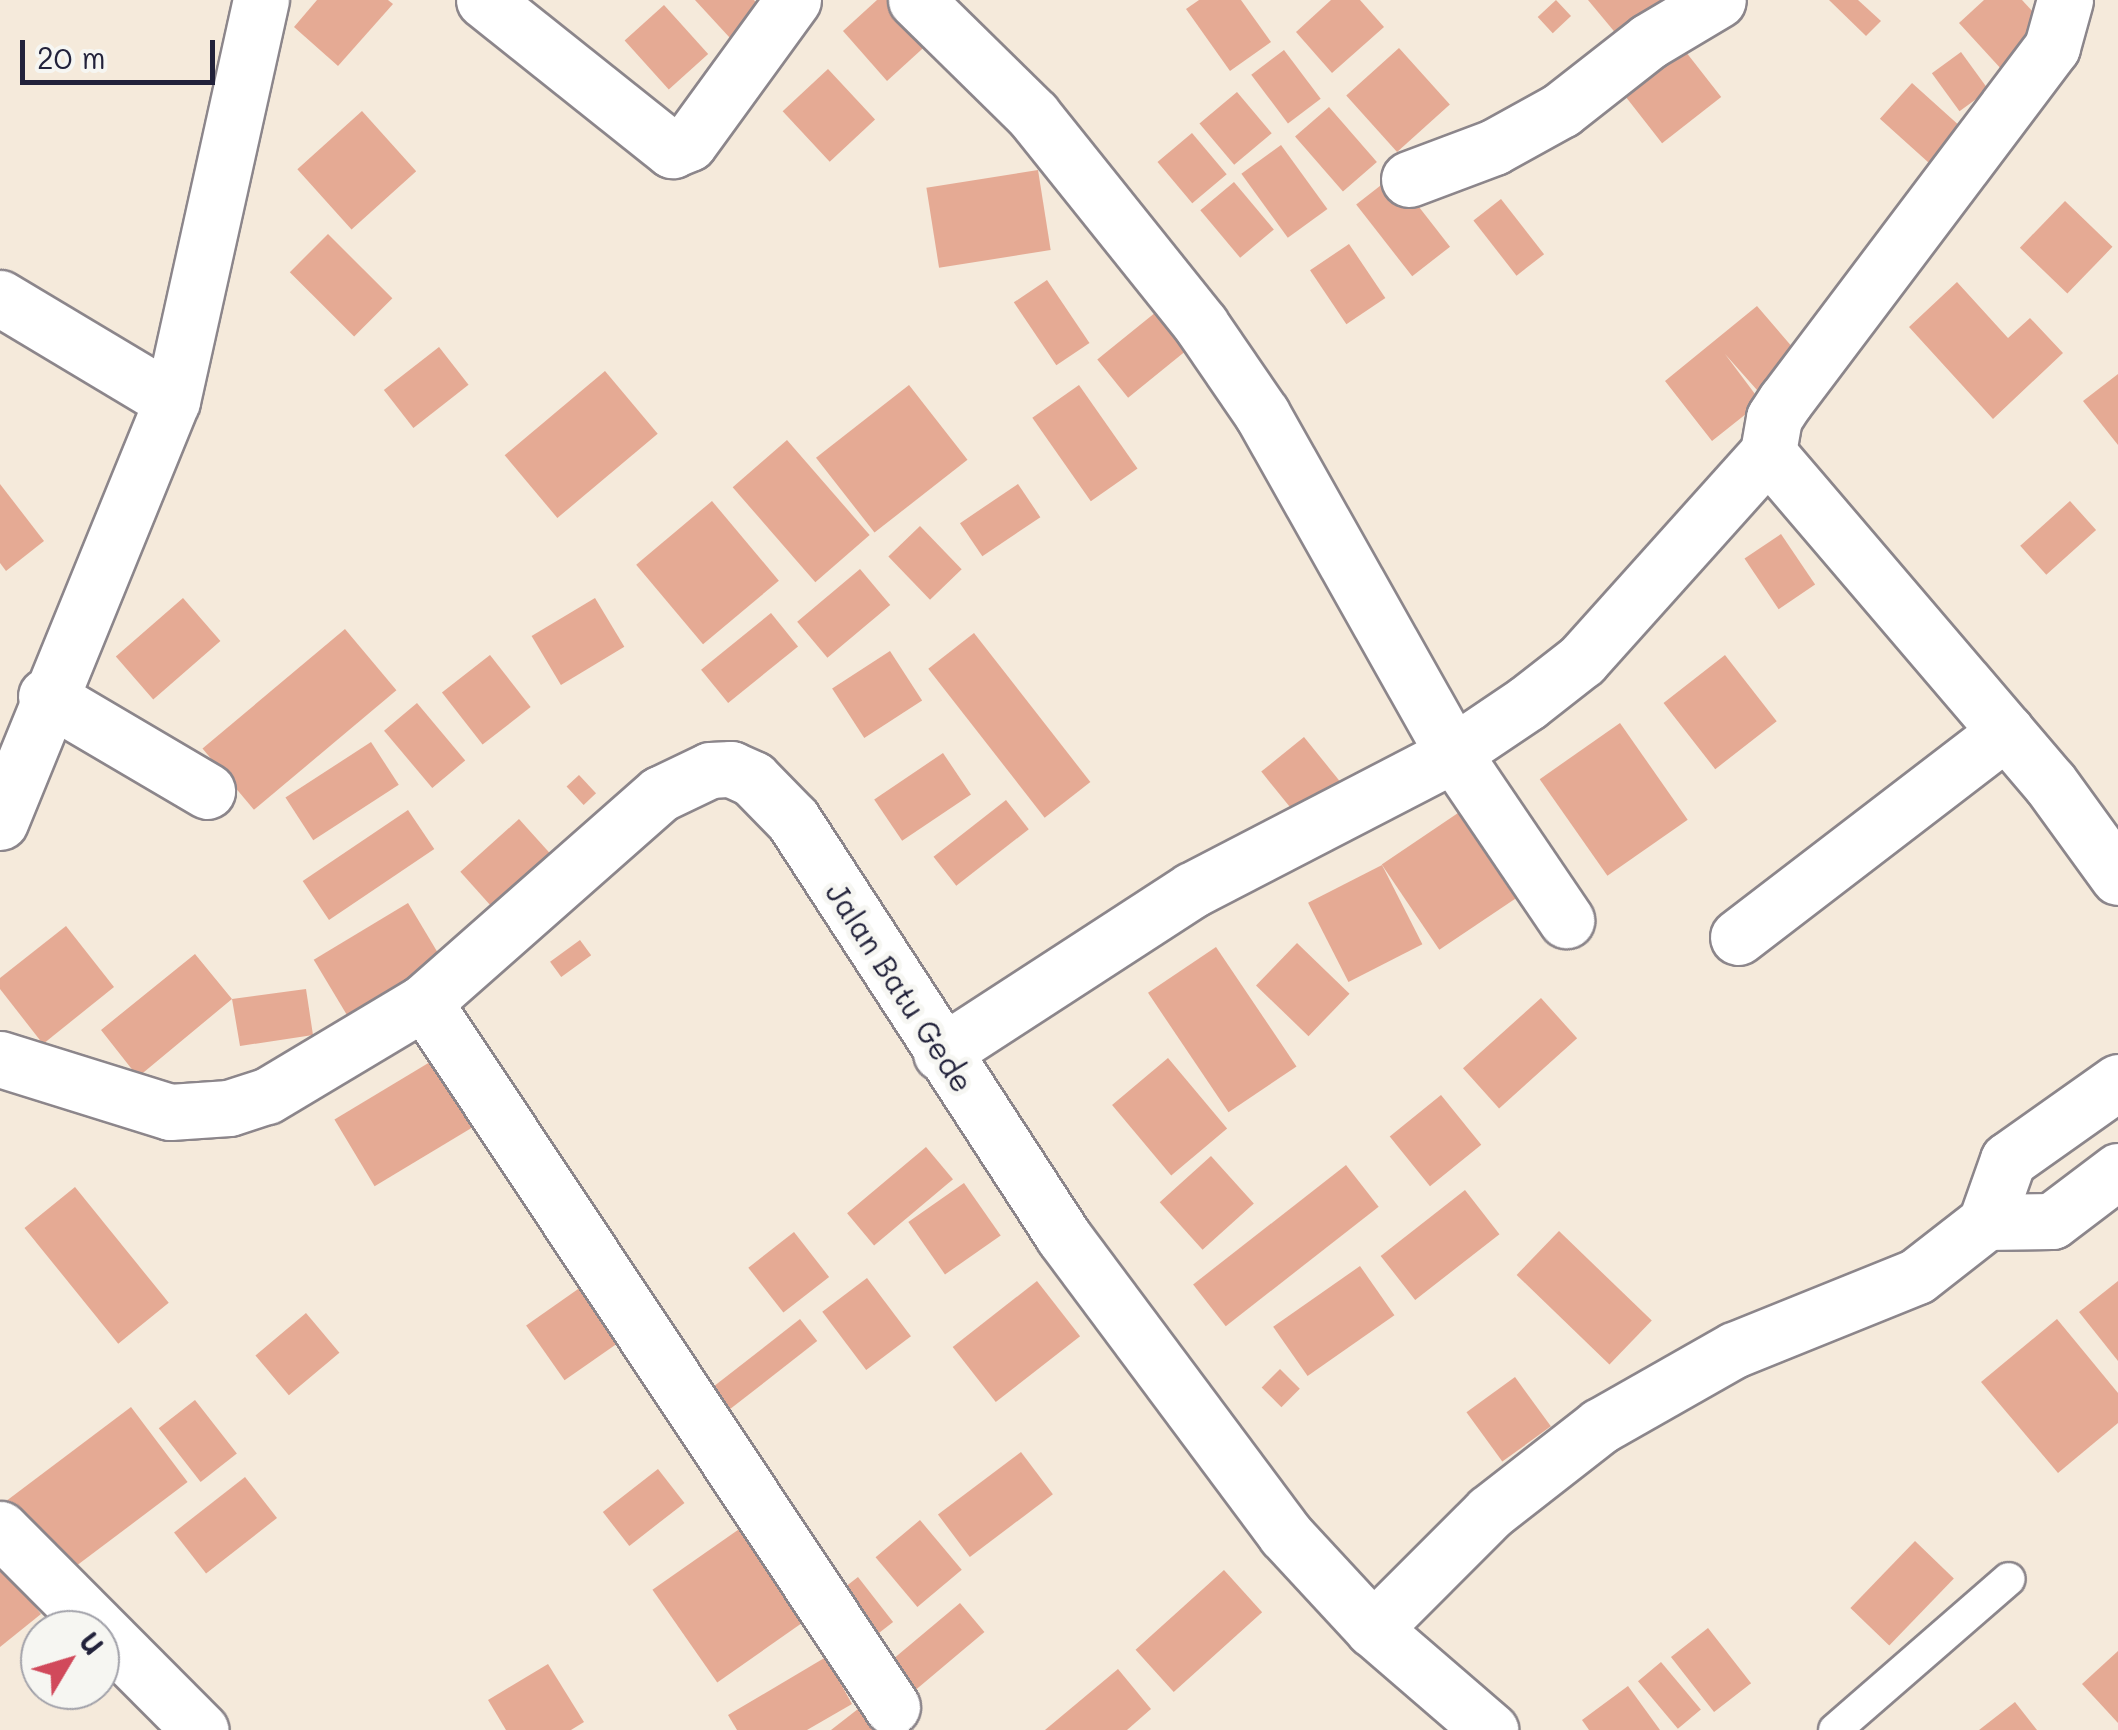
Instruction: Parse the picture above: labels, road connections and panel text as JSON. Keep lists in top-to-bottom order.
{
  "streets": {
    "street": ["Jalan Batu Gede"]
  },
  "scale_bar": "20 m",
  "north": "top right"
}
